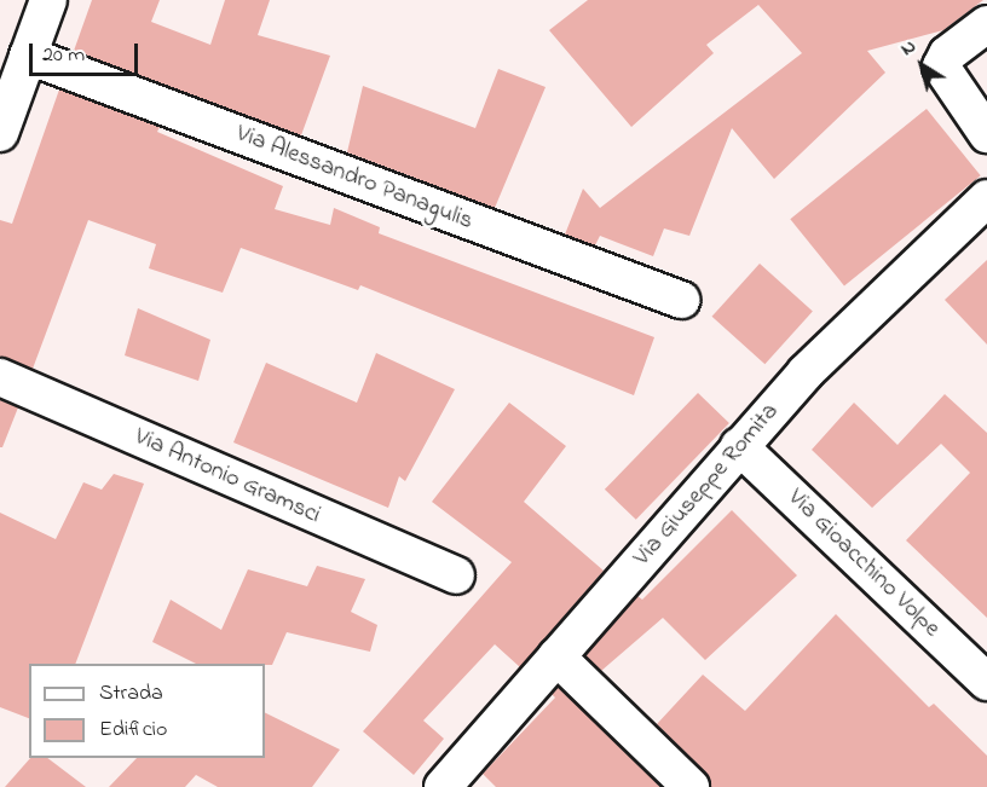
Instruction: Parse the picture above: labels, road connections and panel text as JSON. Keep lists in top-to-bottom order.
{
  "streets": {
    "street": [
      "Via Alessandro Panagulis",
      "Via Antonio Gramsci",
      "Via Giuseppe Romita",
      "Via Gioacchino Volpe"
    ]
  },
  "crossings": [
    ["Via Giuseppe Romita", "Via Gioacchino Volpe"]
  ],
  "legend": ["Strada", "Edificio"],
  "scale_bar": "20 m",
  "north": "top left"
}
